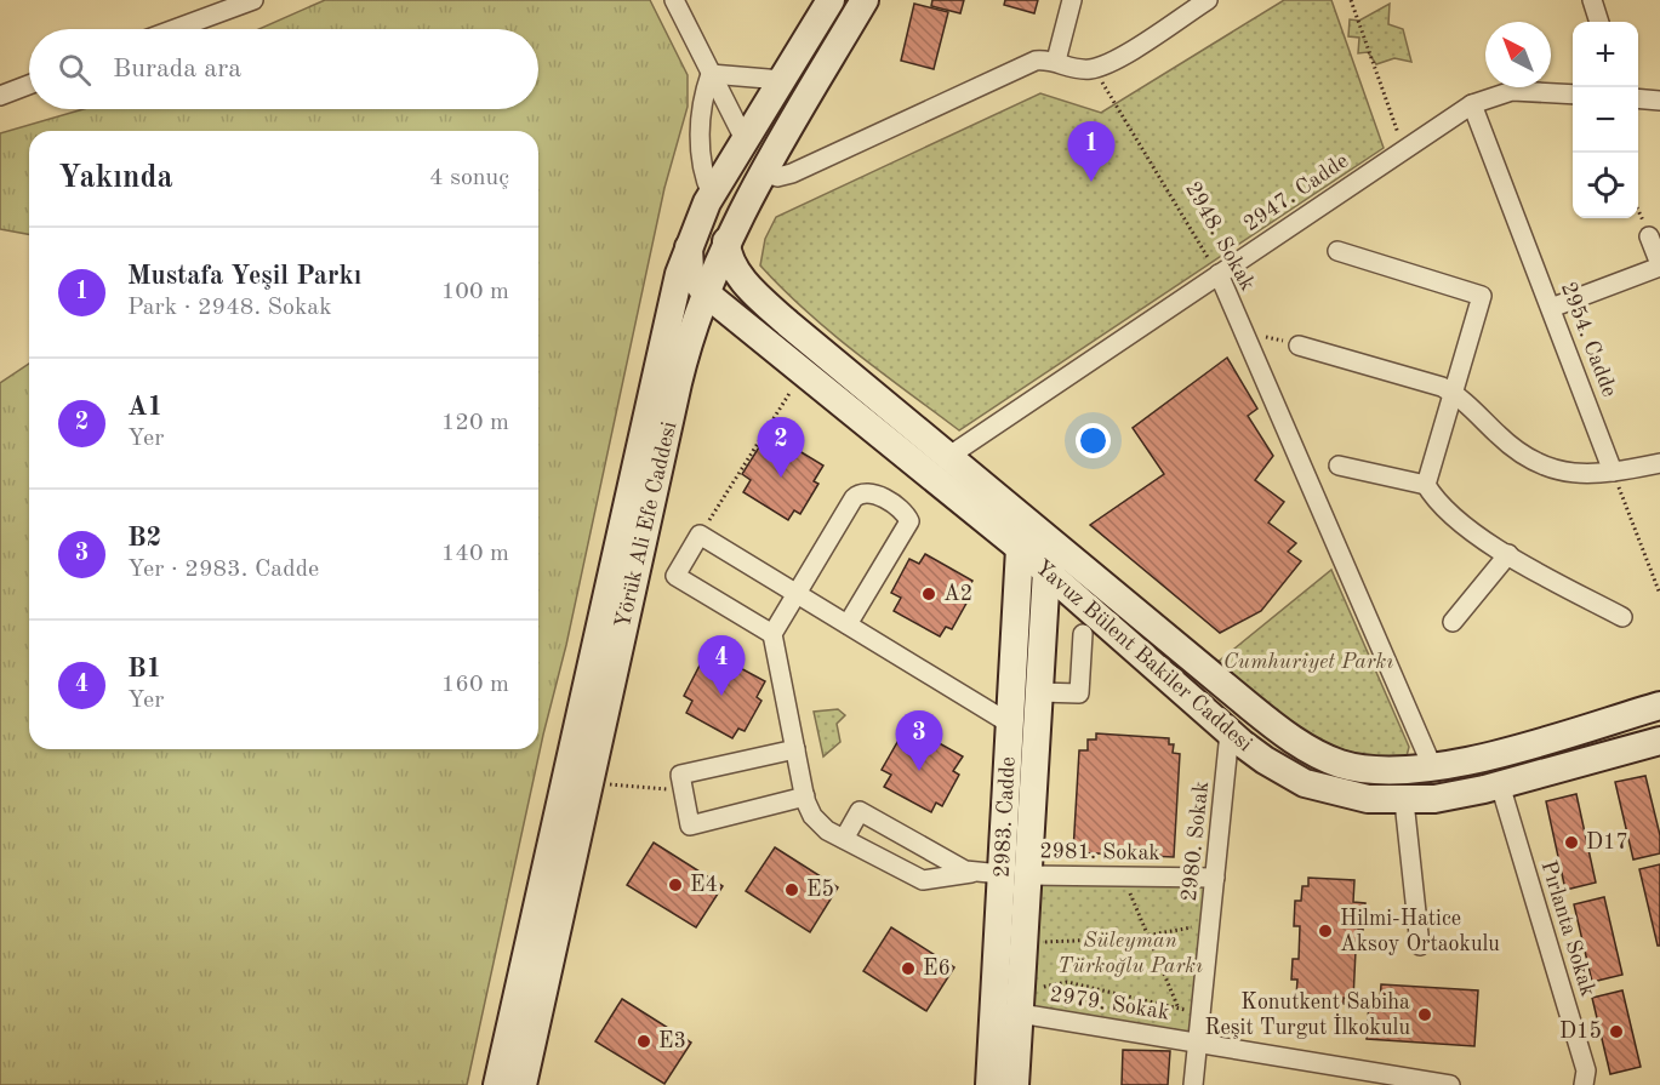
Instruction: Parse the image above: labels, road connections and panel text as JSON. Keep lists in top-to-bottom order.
{
  "streets": {
    "street": [
      "2947. Cadde",
      "2948. Sokak",
      "2954. Cadde",
      "Yörük Ali Efe Caddesi",
      "Yavuz Bülent Bakiler Caddesi",
      "2983. Cadde",
      "2980. Sokak",
      "2981. Sokak",
      "Pırlanta Sokak",
      "2979. Sokak"
    ]
  },
  "crossings": [
    ["2947. Cadde", "2948. Sokak"],
    ["2947. Cadde", "2954. Cadde"],
    ["2947. Cadde", "Yavuz Bülent Bakiler Caddesi"],
    ["2948. Sokak", "Yavuz Bülent Bakiler Caddesi"],
    ["Yörük Ali Efe Caddesi", "Yavuz Bülent Bakiler Caddesi"],
    ["Yavuz Bülent Bakiler Caddesi", "2983. Cadde"],
    ["Yavuz Bülent Bakiler Caddesi", "2980. Sokak"],
    ["Yavuz Bülent Bakiler Caddesi", "Pırlanta Sokak"],
    ["2983. Cadde", "2981. Sokak"],
    ["2983. Cadde", "2979. Sokak"],
    ["2980. Sokak", "2981. Sokak"],
    ["2980. Sokak", "2979. Sokak"]
  ],
  "parks": ["Cumhuriyet Parkı", "Süleyman Türkoğlu Parkı"],
  "places": [
    "A2",
    "D17",
    "E4",
    "E5",
    "Hilmi-Hatice Aksoy Ortaokulu",
    "E6",
    "Konutkent Sabiha Reşit Turgut İlkokulu",
    "D15",
    "E3"
  ],
  "north": "top left",
  "page": {
    "map_buttons": ["+", "−"],
    "search": "Burada ara",
    "pins": [
      "1",
      "2",
      "4",
      "3"
    ],
    "heading": ["Yakında", "4 sonuç"],
    "list": [
      {
        "mark": "1",
        "name": "Mustafa Yeşil Parkı",
        "note": "Park · 2948. Sokak",
        "value": "100 m"
      },
      {
        "mark": "2",
        "name": "A1",
        "note": "Yer",
        "value": "120 m"
      },
      {
        "mark": "3",
        "name": "B2",
        "note": "Yer · 2983. Cadde",
        "value": "140 m"
      },
      {
        "mark": "4",
        "name": "B1",
        "note": "Yer",
        "value": "160 m"
      }
    ]
  }
}
